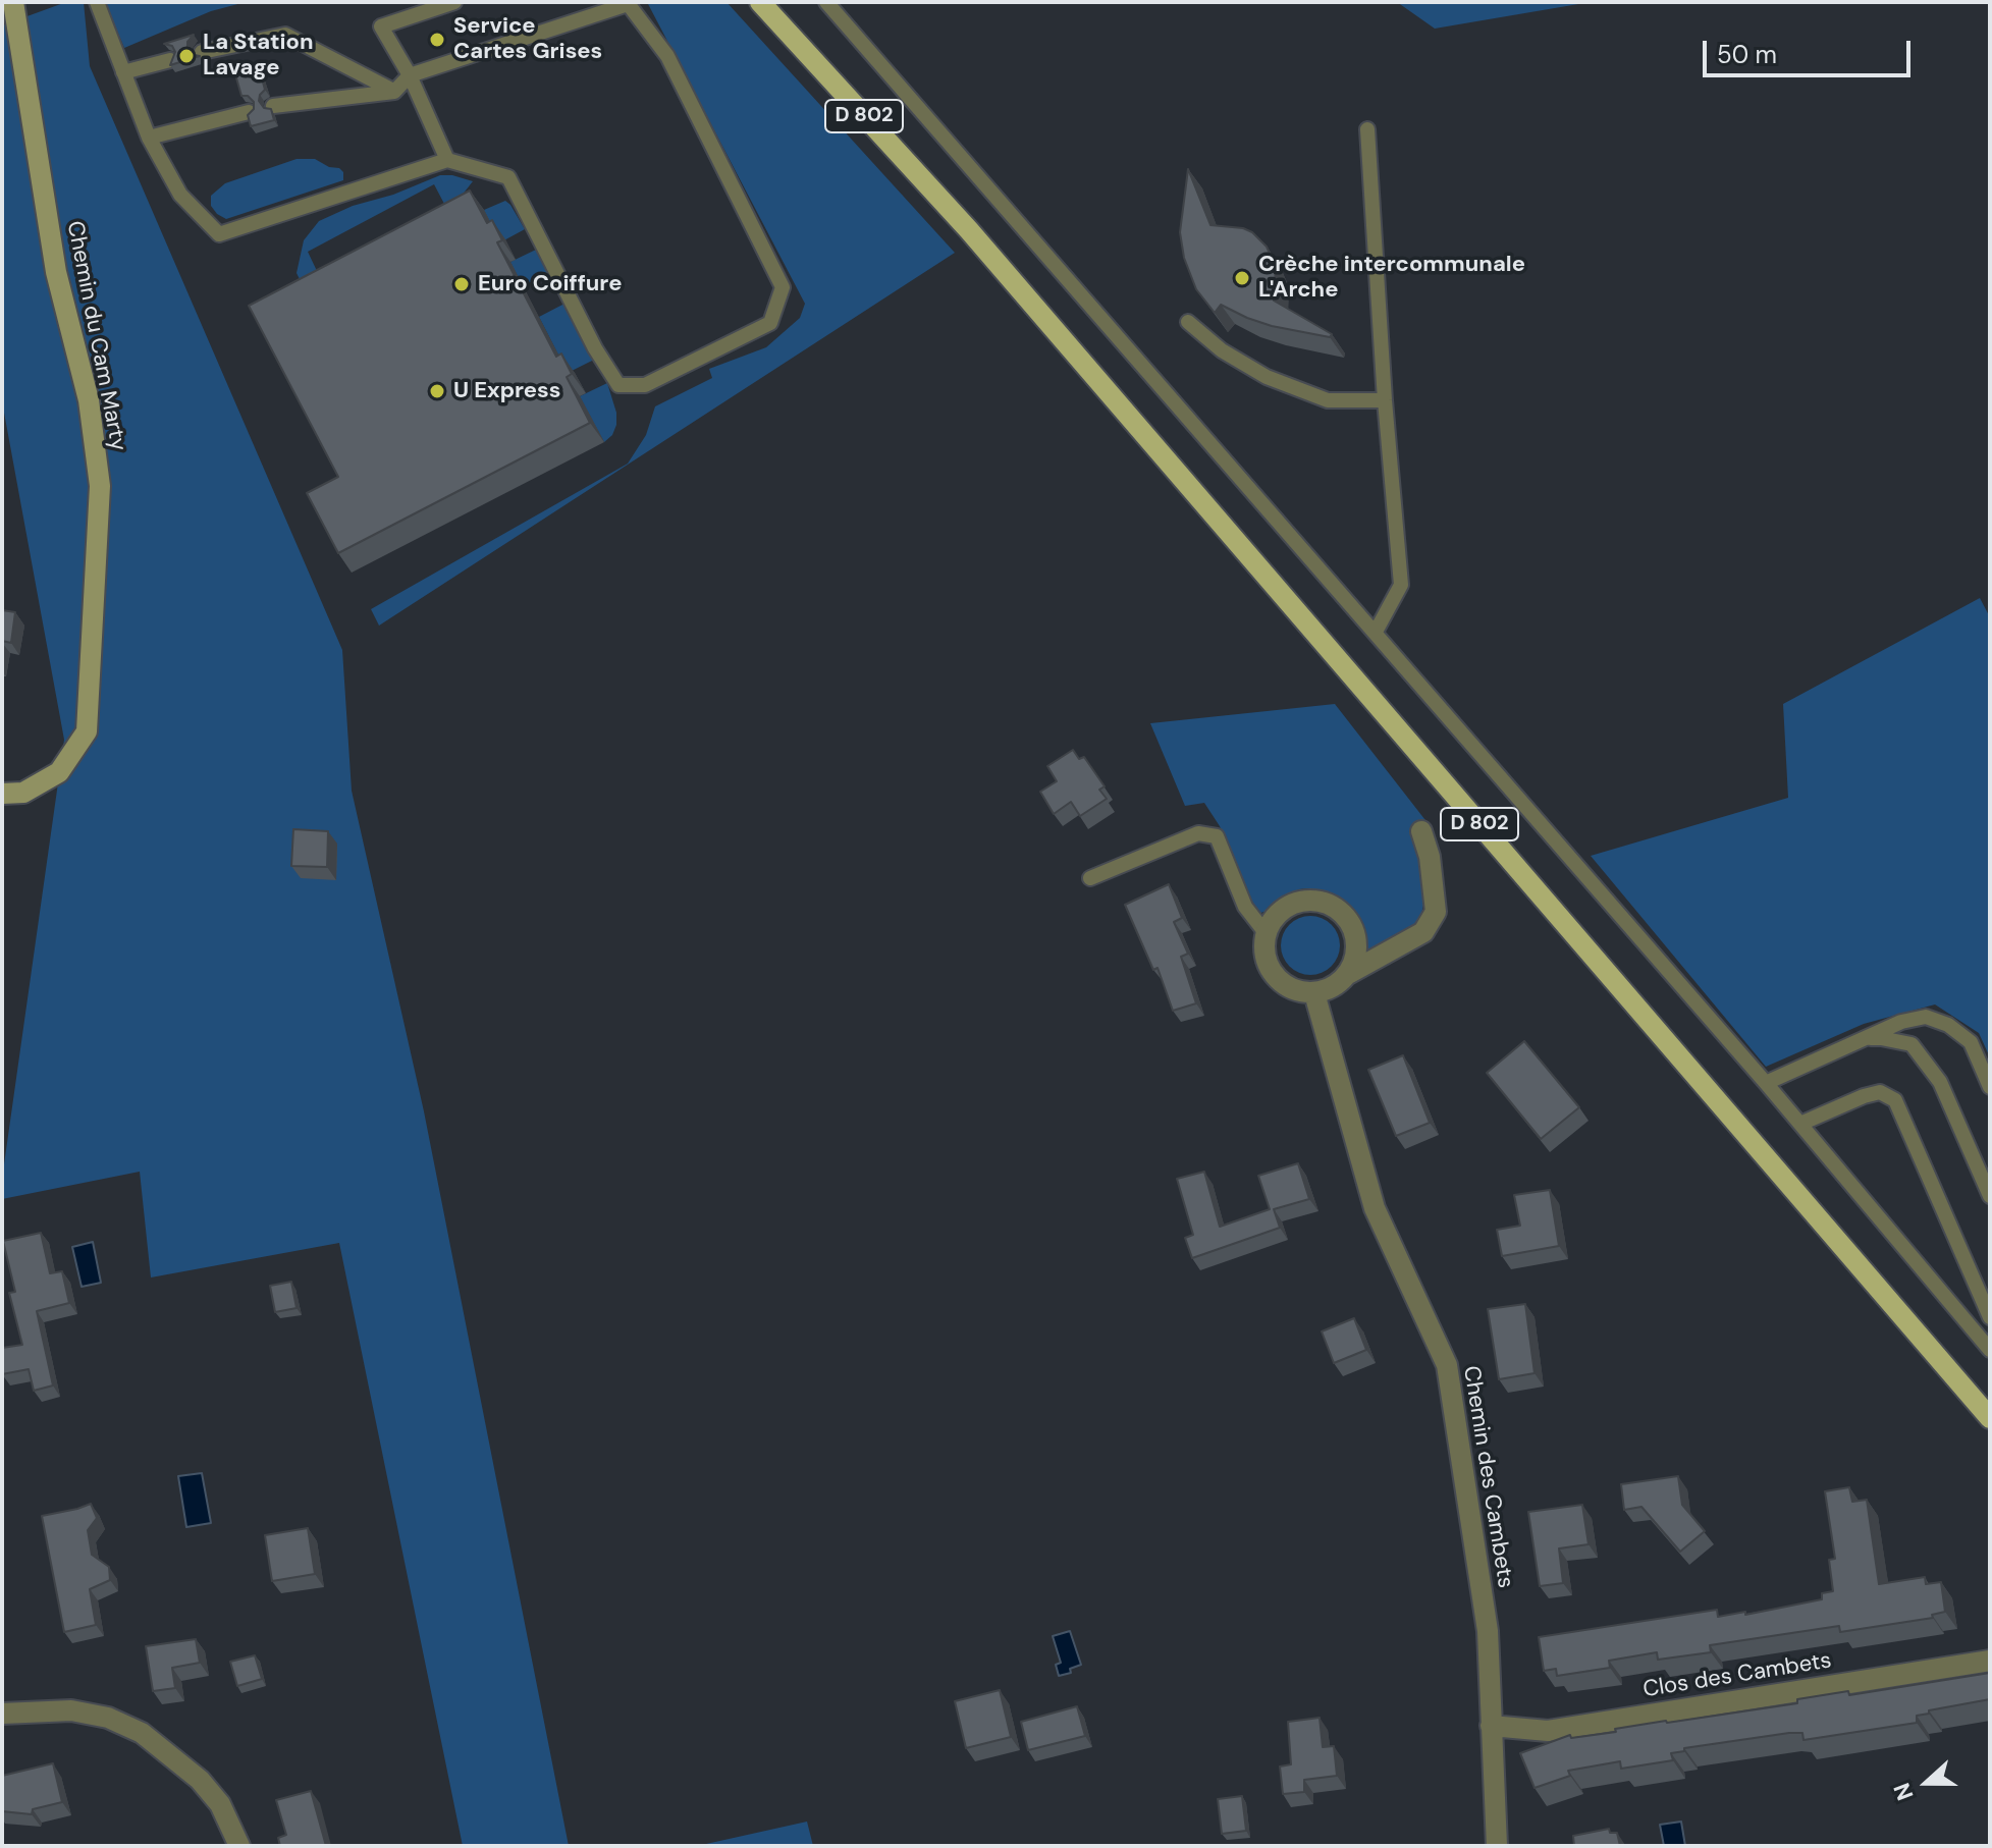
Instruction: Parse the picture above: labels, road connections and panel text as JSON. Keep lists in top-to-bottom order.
{
  "streets": {
    "main road": ["D 802"],
    "street": ["Chemin du Cam Marty", "Chemin des Cambets", "Clos des Cambets"]
  },
  "crossings": [
    ["Chemin des Cambets", "Clos des Cambets"]
  ],
  "places": [
    "Service Cartes Grises",
    "La Station Lavage",
    "Crèche intercommunale L'Arche",
    "Euro Coiffure",
    "U Express"
  ],
  "scale_bar": "50 m",
  "north": "left"
}
